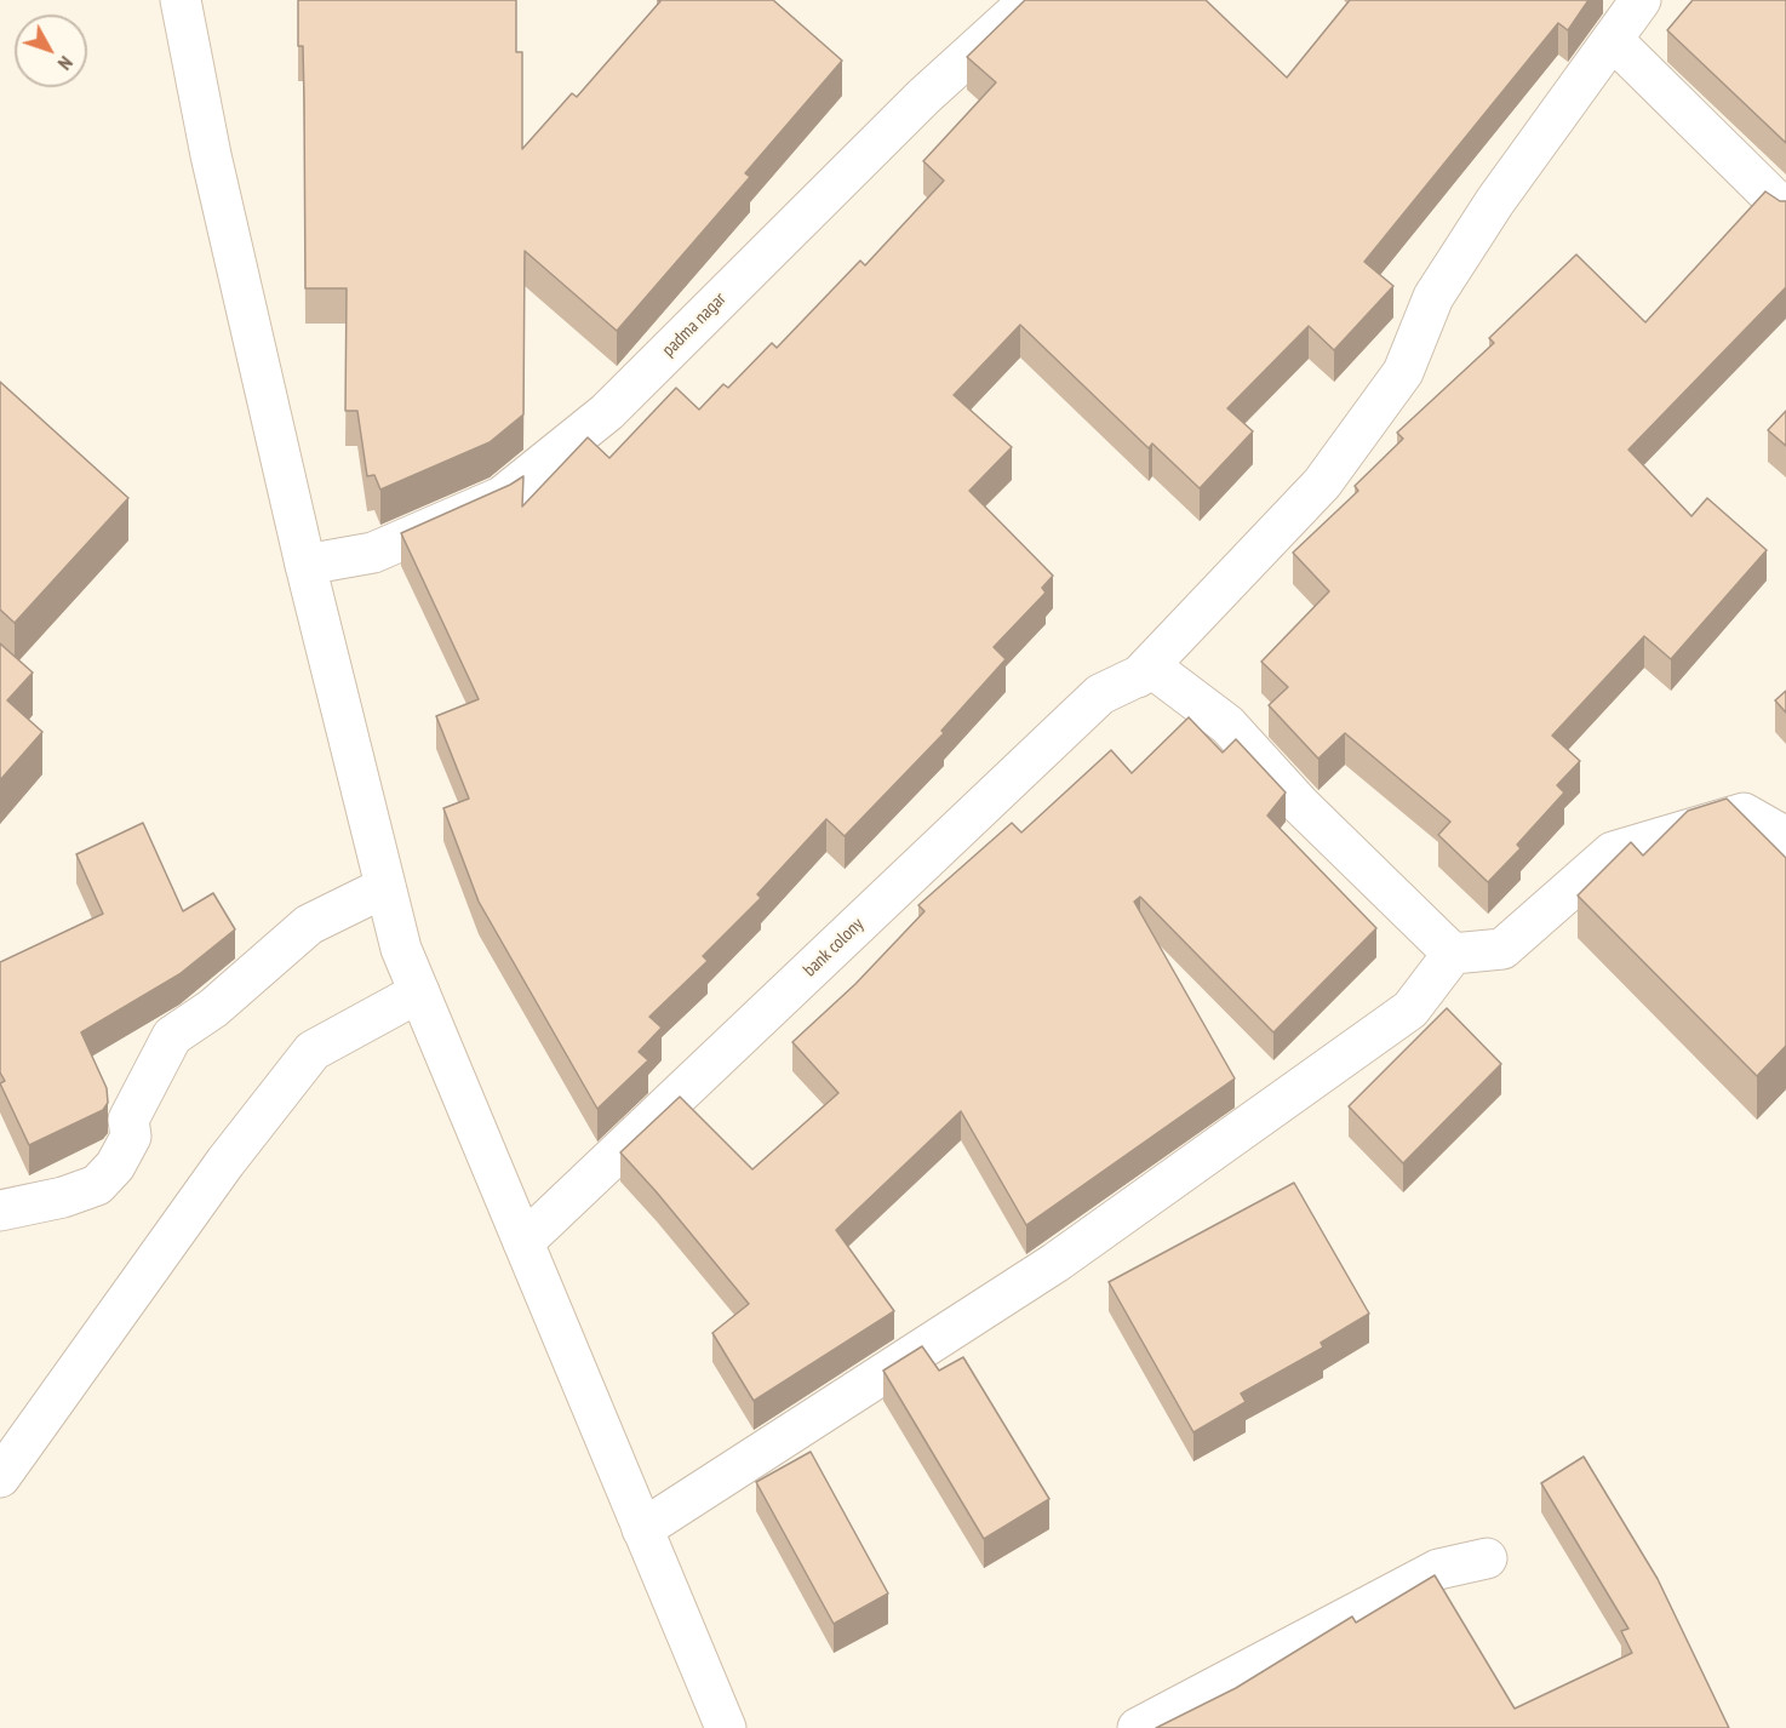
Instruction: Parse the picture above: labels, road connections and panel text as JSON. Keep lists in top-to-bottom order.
{
  "streets": {
    "street": ["padma nagar", "bank colony"]
  },
  "north": "bottom right"
}
